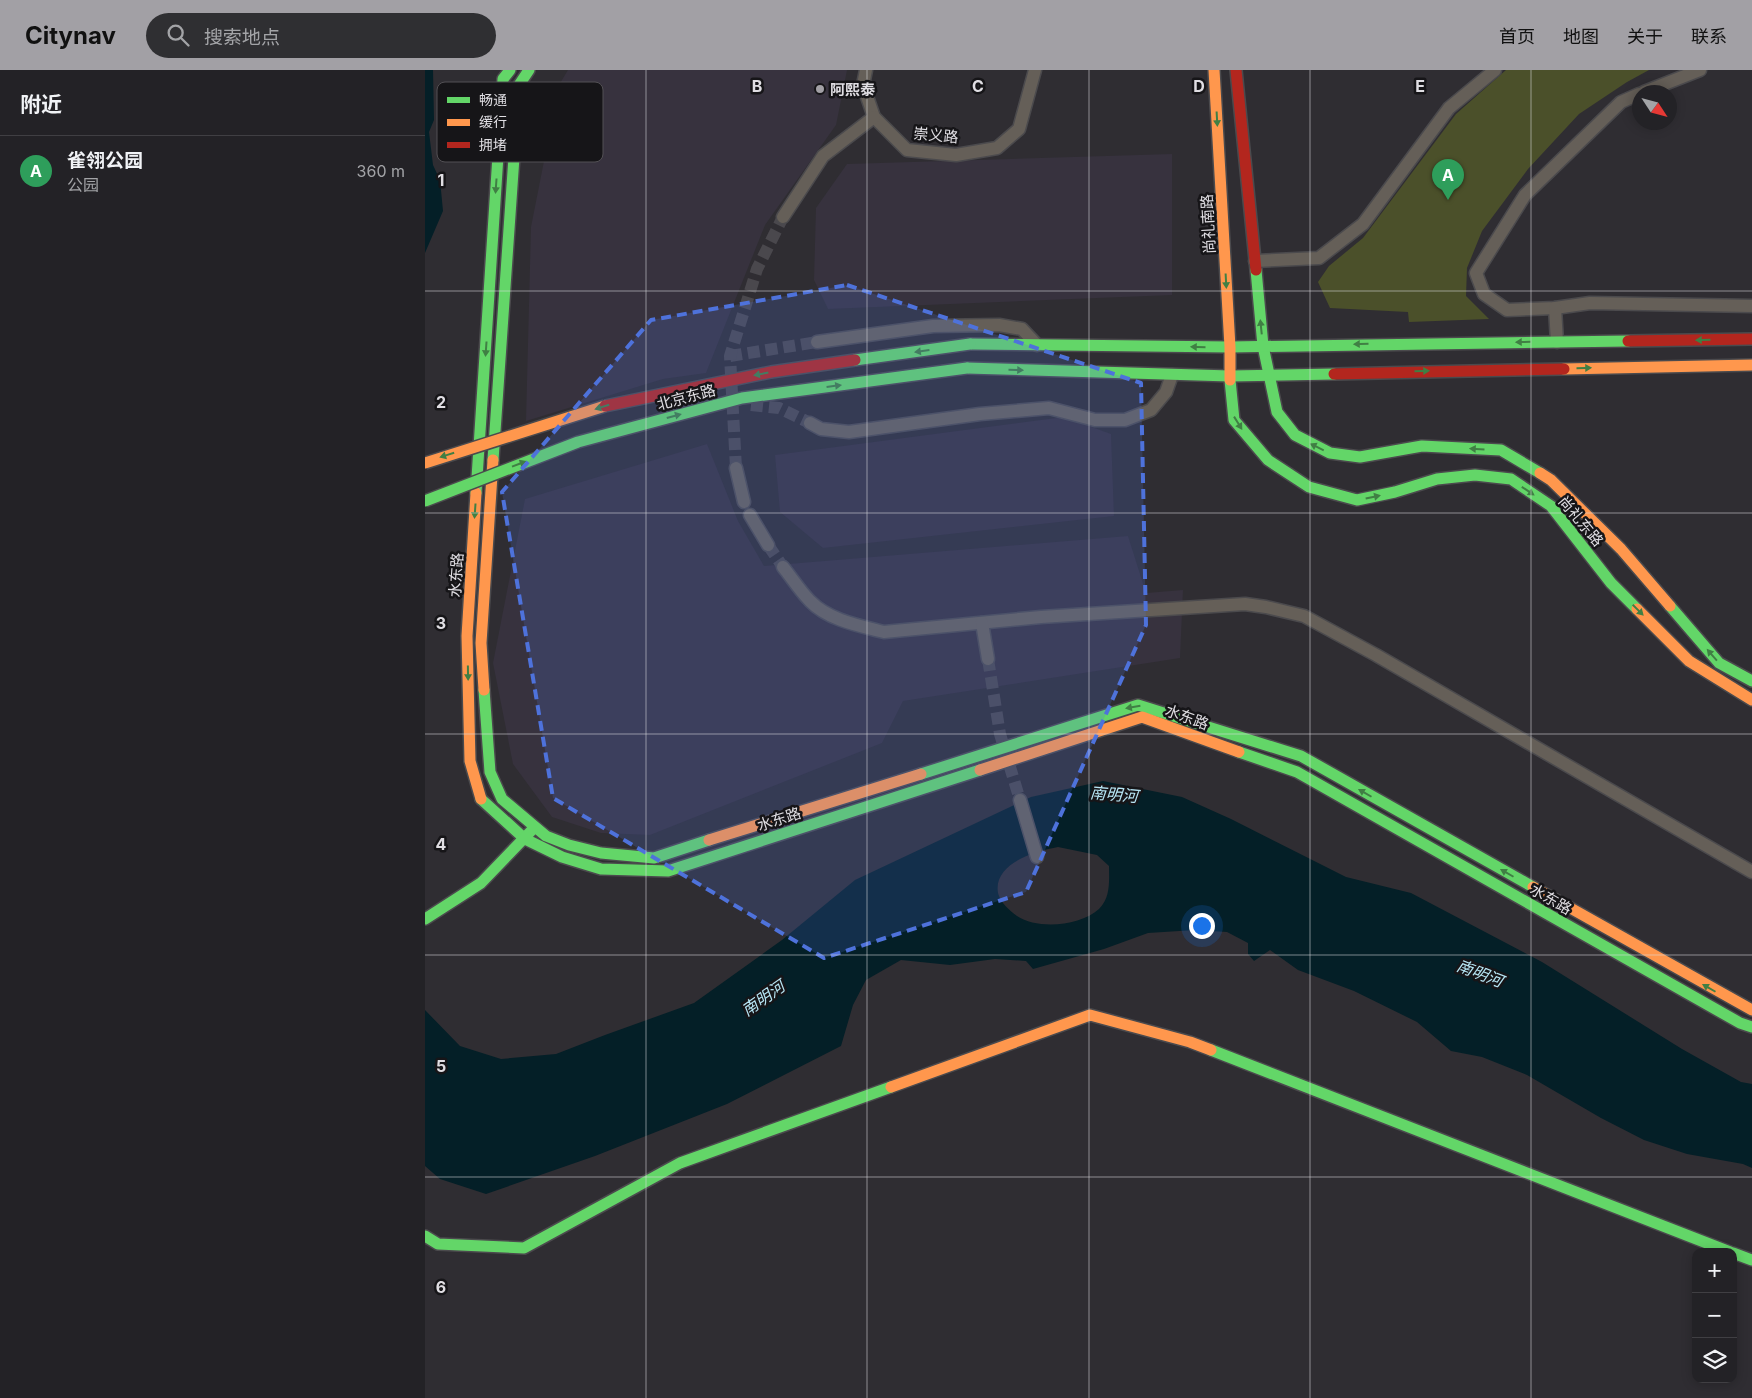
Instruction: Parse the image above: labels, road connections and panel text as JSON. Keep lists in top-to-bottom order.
{
  "streets": {
    "main road": [
      "尚礼南路",
      "北京东路",
      "尚礼东路",
      "水东路"
    ],
    "street": ["崇义路"]
  },
  "crossings": [
    ["尚礼南路", "北京东路"],
    ["尚礼南路", "尚礼东路"],
    ["北京东路", "尚礼东路"]
  ],
  "water": ["南明河"],
  "places": ["阿熙泰"],
  "legend": ["畅通", "缓行", "拥堵"],
  "north": "bottom right",
  "page": {
    "header": "Citynav",
    "search": "搜索地点",
    "nav": [
      "首页",
      "地图",
      "关于",
      "联系"
    ],
    "heading": "附近",
    "list": [
      {
        "mark": "A",
        "name": "雀翎公园",
        "note": "公园",
        "value": "360 m"
      }
    ],
    "pins": "A",
    "map_buttons": ["+", "−"]
  },
  "grid": {
    "columns": [
      "B",
      "C",
      "D",
      "E"
    ],
    "rows": [
      "1",
      "2",
      "3",
      "4",
      "5",
      "6"
    ]
  }
}
